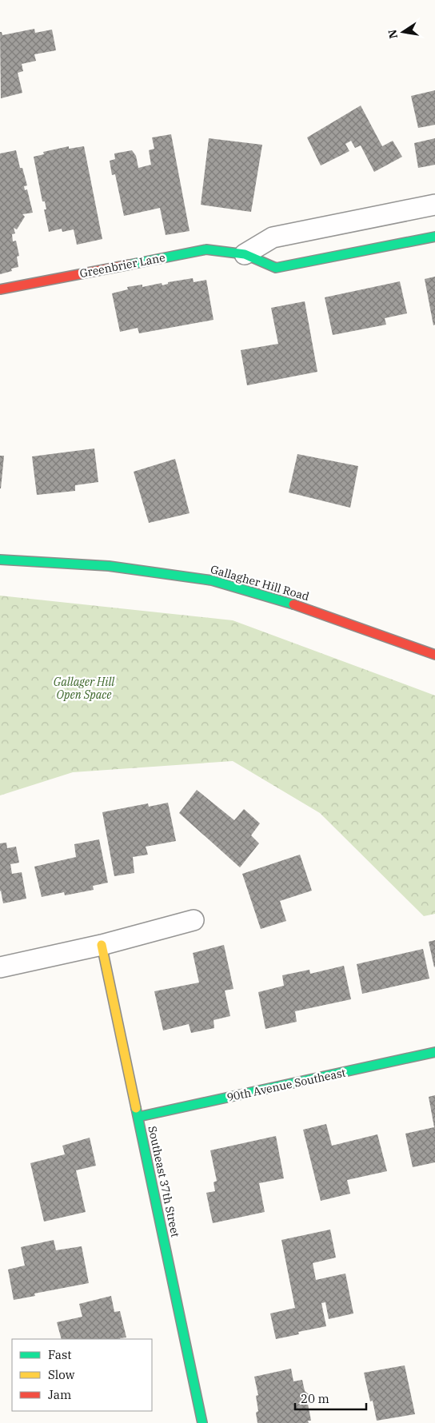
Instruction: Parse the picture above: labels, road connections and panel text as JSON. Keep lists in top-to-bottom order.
{
  "streets": {
    "street": [
      "Greenbrier Lane",
      "Gallagher Hill Road",
      "90th Avenue Southeast",
      "Southeast 37th Street"
    ]
  },
  "crossings": [
    ["90th Avenue Southeast", "Southeast 37th Street"]
  ],
  "parks": ["Gallager Hill Open Space"],
  "legend": ["Fast", "Slow", "Jam"],
  "scale_bar": "20 m",
  "north": "left"
}
